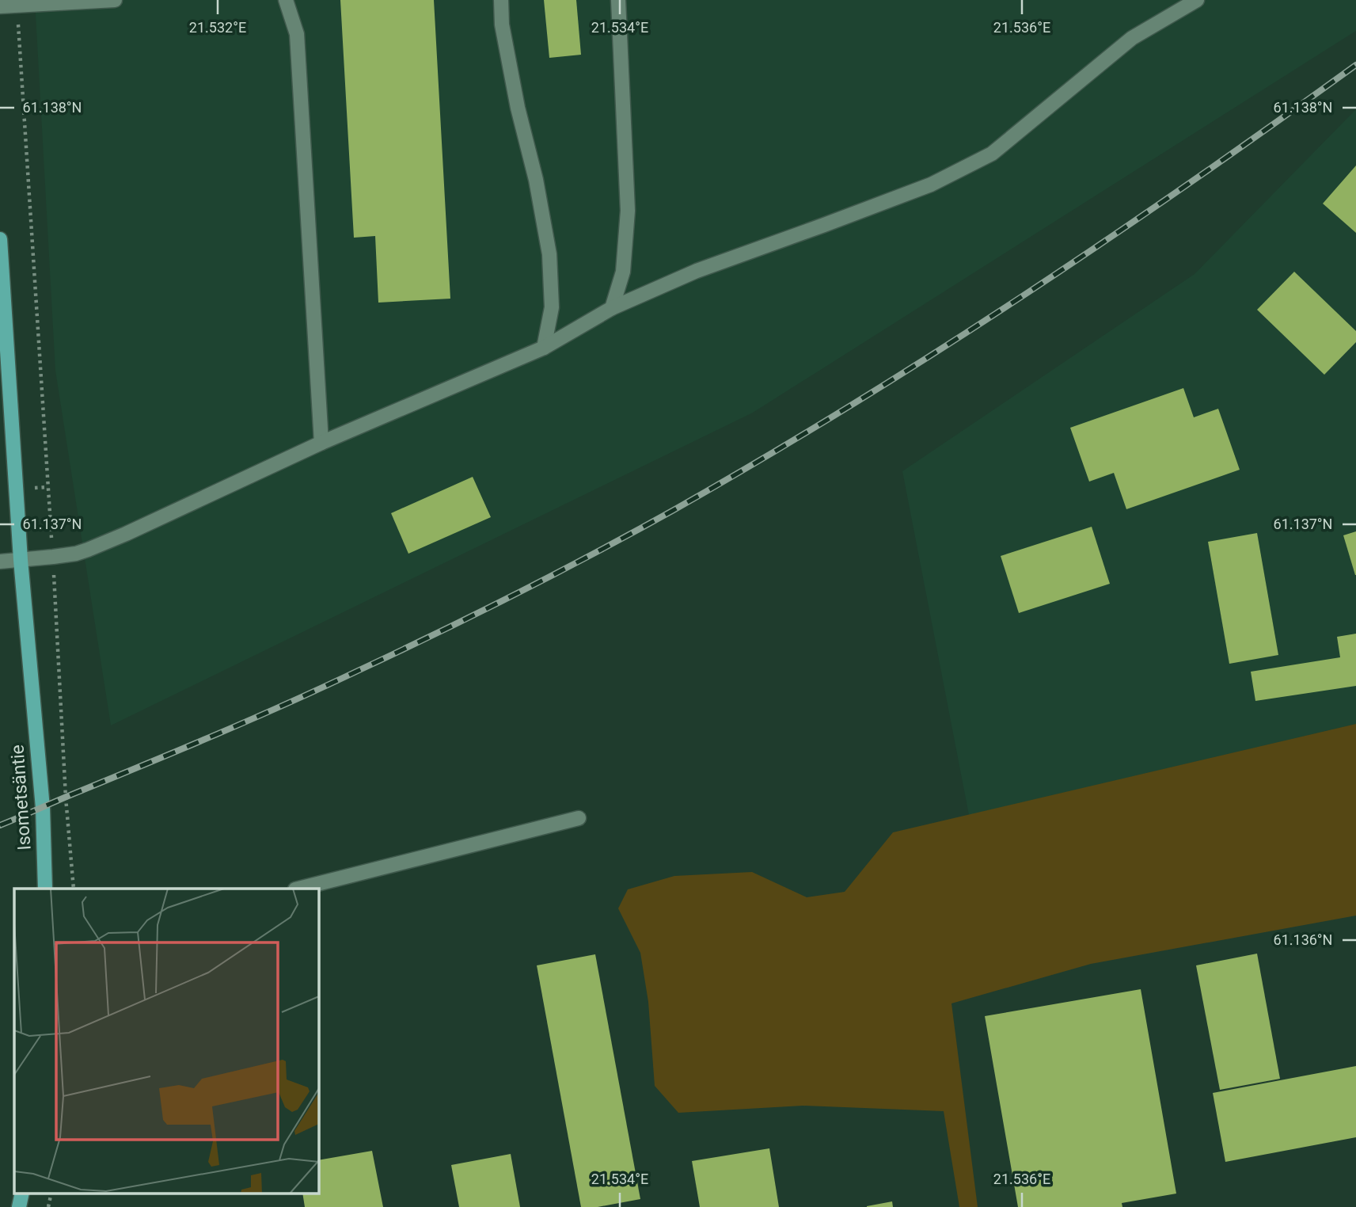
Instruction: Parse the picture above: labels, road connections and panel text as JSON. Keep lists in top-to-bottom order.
{
  "streets": {
    "main road": ["Isometsäntie"]
  },
  "coordinates": [
    "21.532°E",
    "21.534°E",
    "21.536°E",
    "61.138°N",
    "61.137°N",
    "61.136°N"
  ]
}
